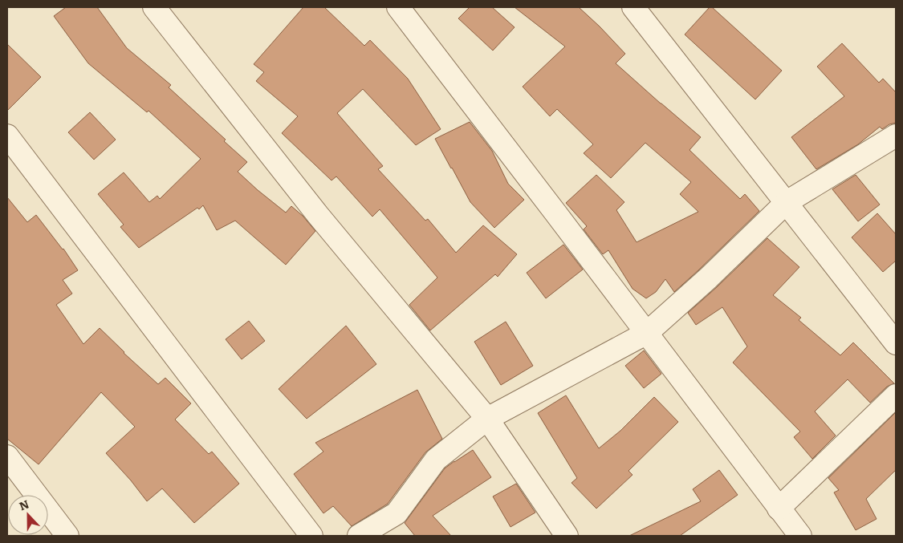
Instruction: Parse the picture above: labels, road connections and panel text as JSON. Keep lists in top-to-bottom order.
{
  "north": "top"
}
